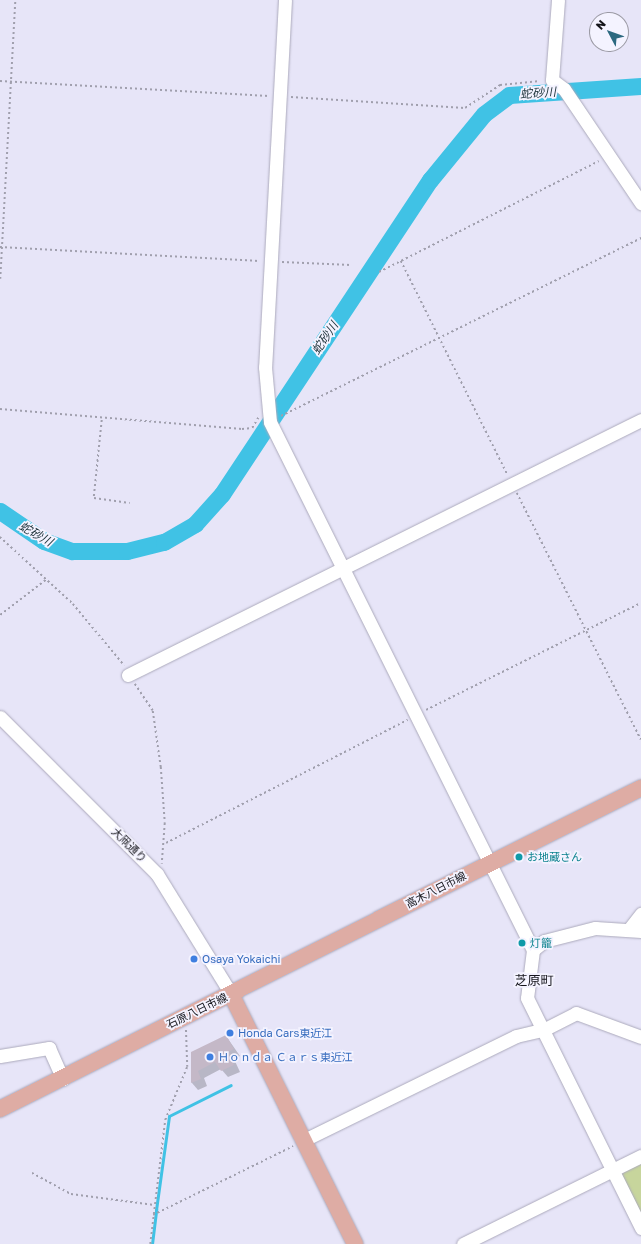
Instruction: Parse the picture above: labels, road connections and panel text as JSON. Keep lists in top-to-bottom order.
{
  "streets": {
    "main road": ["高木八日市線", "石原八日市線"],
    "street": ["大凧通り"]
  },
  "crossings": [
    ["大凧通り", "高木八日市線"],
    ["大凧通り", "石原八日市線"],
    ["高木八日市線", "石原八日市線"]
  ],
  "districts": ["芝原町"],
  "water": ["蛇砂川"],
  "places": [
    "お地蔵さん",
    "灯籠",
    "Osaya Yokaichi",
    "Honda Cars東近江",
    "Ｈｏｎｄａ Ｃａｒｓ東近江"
  ],
  "north": "top left"
}
